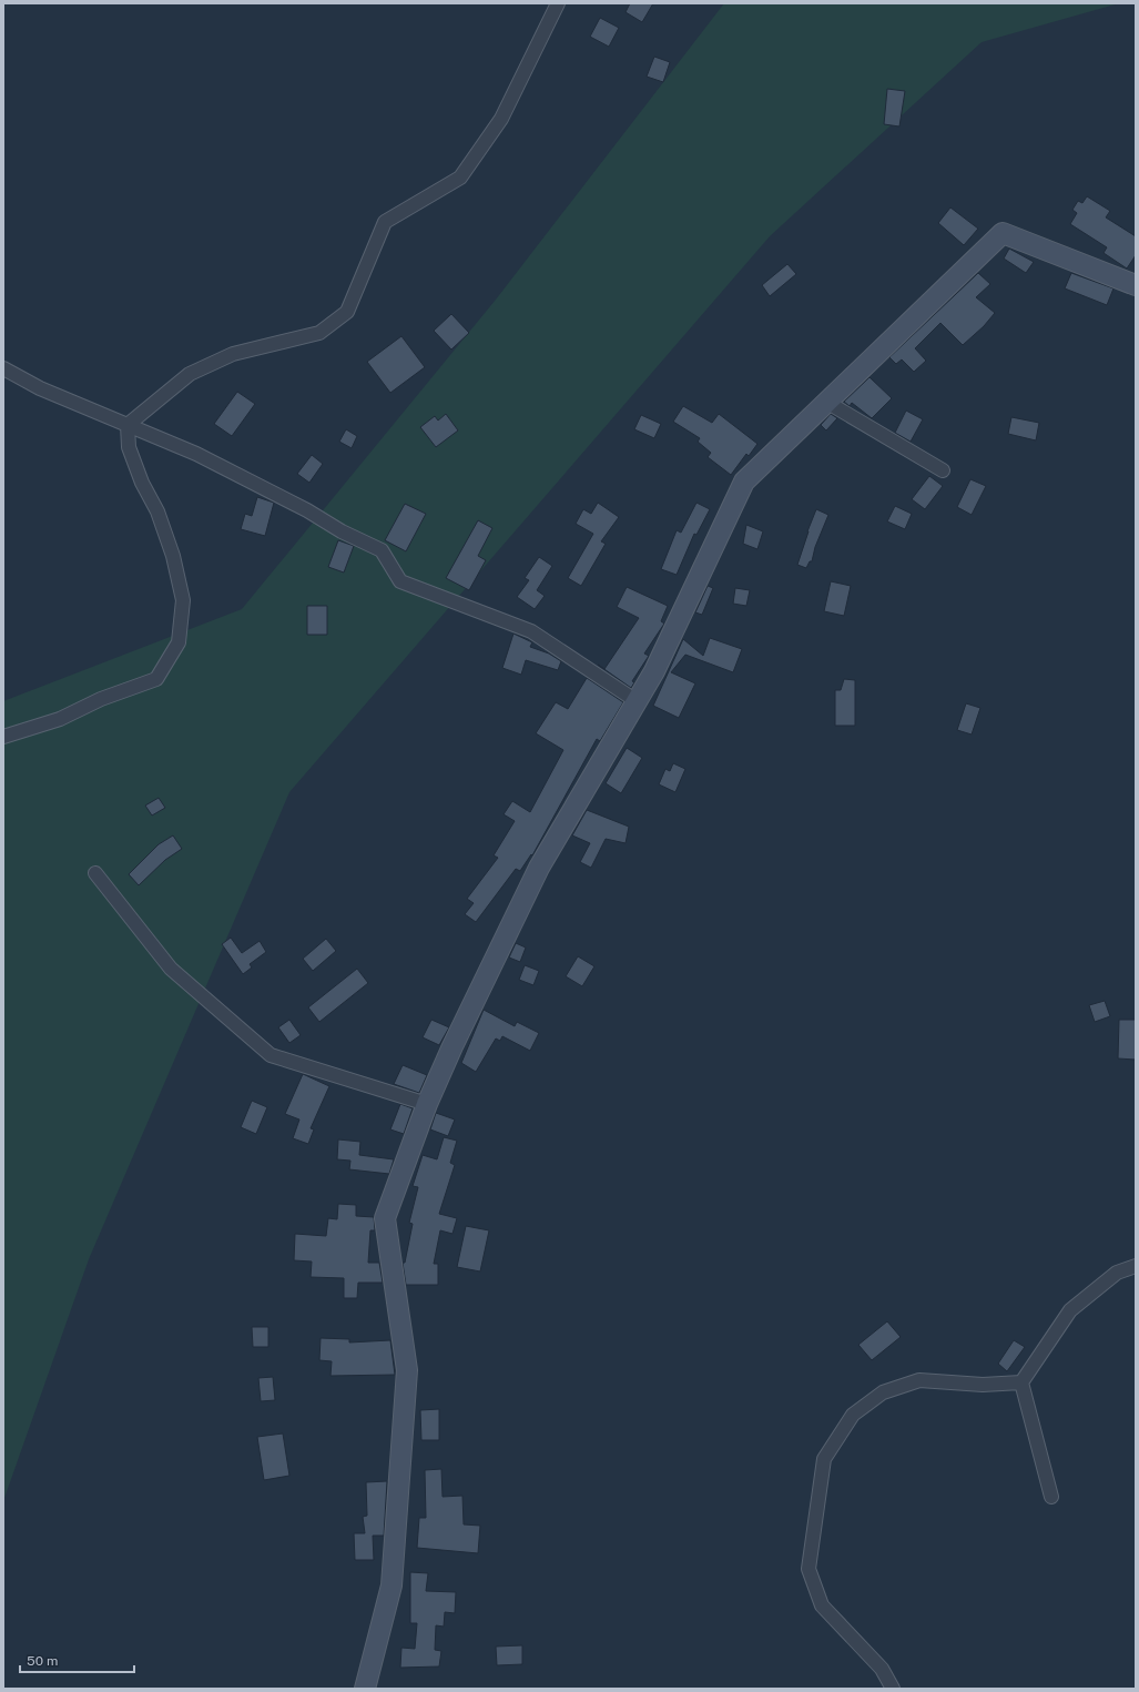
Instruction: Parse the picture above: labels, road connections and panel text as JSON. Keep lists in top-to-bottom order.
{
  "scale_bar": "50 m"
}
